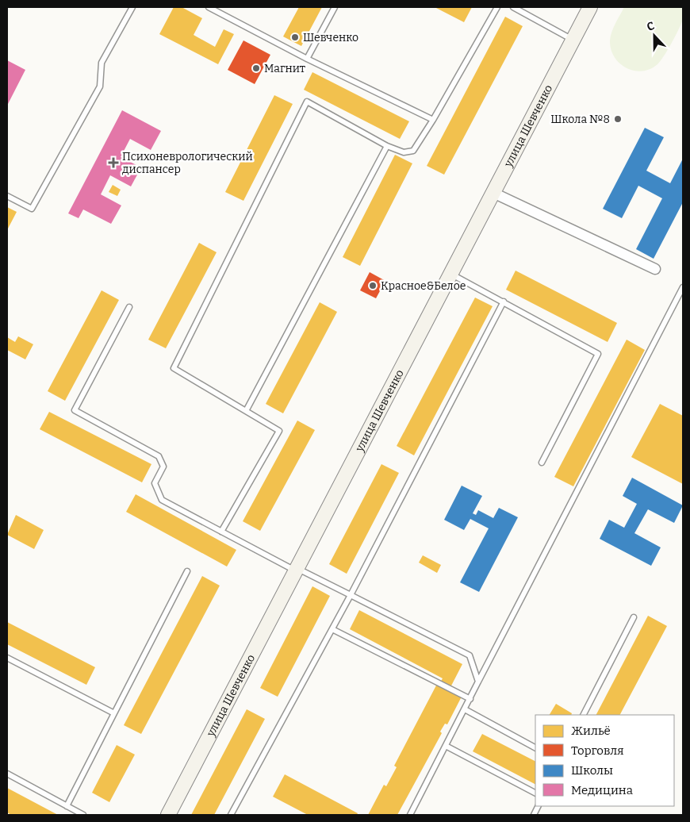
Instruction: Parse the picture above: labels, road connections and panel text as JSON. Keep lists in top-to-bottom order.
{
  "streets": {
    "street": ["улица Шевченко"]
  },
  "places": {
    "other": [
      "Шевченко",
      "Магнит",
      "Школа №8",
      "Красное&Белое"
    ],
    "health": ["Психоневрологический диспансер"]
  },
  "legend": [
    "Жильё",
    "Торговля",
    "Школы",
    "Медицина"
  ],
  "north": "top"
}
